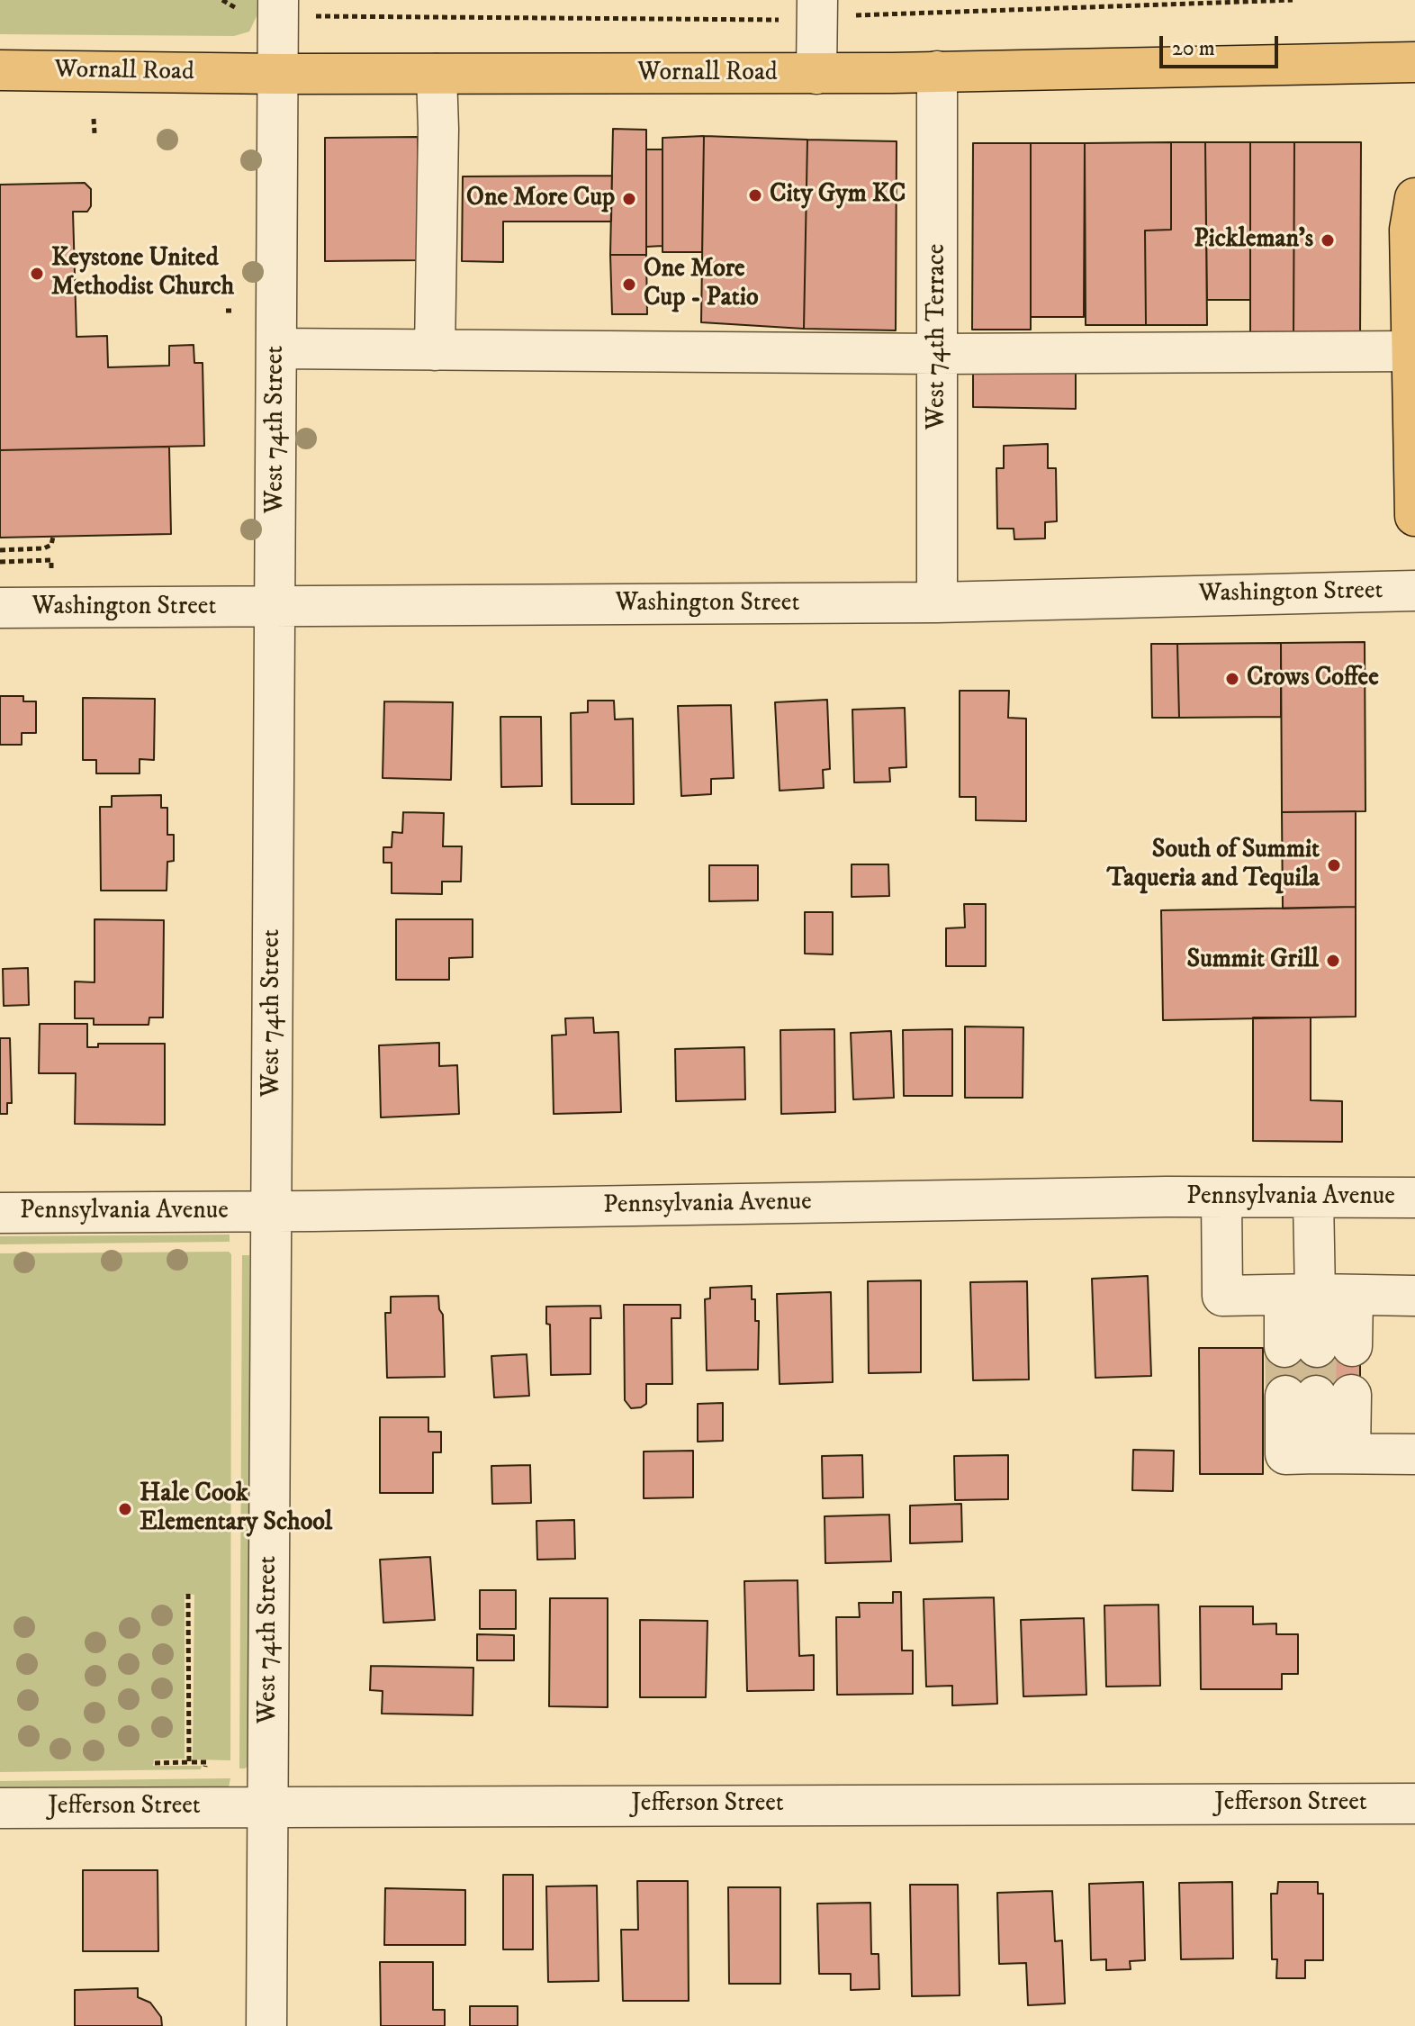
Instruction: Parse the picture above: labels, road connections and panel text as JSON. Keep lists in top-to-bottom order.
{
  "streets": {
    "main road": ["Wornall Road"],
    "street": [
      "West 74th Terrace",
      "West 74th Street",
      "Washington Street",
      "Pennsylvania Avenue",
      "Jefferson Street"
    ]
  },
  "crossings": [
    ["Wornall Road", "West 74th Terrace"],
    ["Wornall Road", "West 74th Street"],
    ["West 74th Terrace", "Washington Street"],
    ["West 74th Street", "Washington Street"],
    ["West 74th Street", "Pennsylvania Avenue"],
    ["West 74th Street", "Jefferson Street"]
  ],
  "places": [
    "City Gym KC",
    "One More Cup",
    "Pickleman's",
    "Keystone United Methodist Church",
    "One More Cup - Patio",
    "Crows Coffee",
    "South of Summit Taqueria and Tequila",
    "Summit Grill",
    "Hale Cook Elementary School"
  ],
  "scale_bar": "20 m"
}
